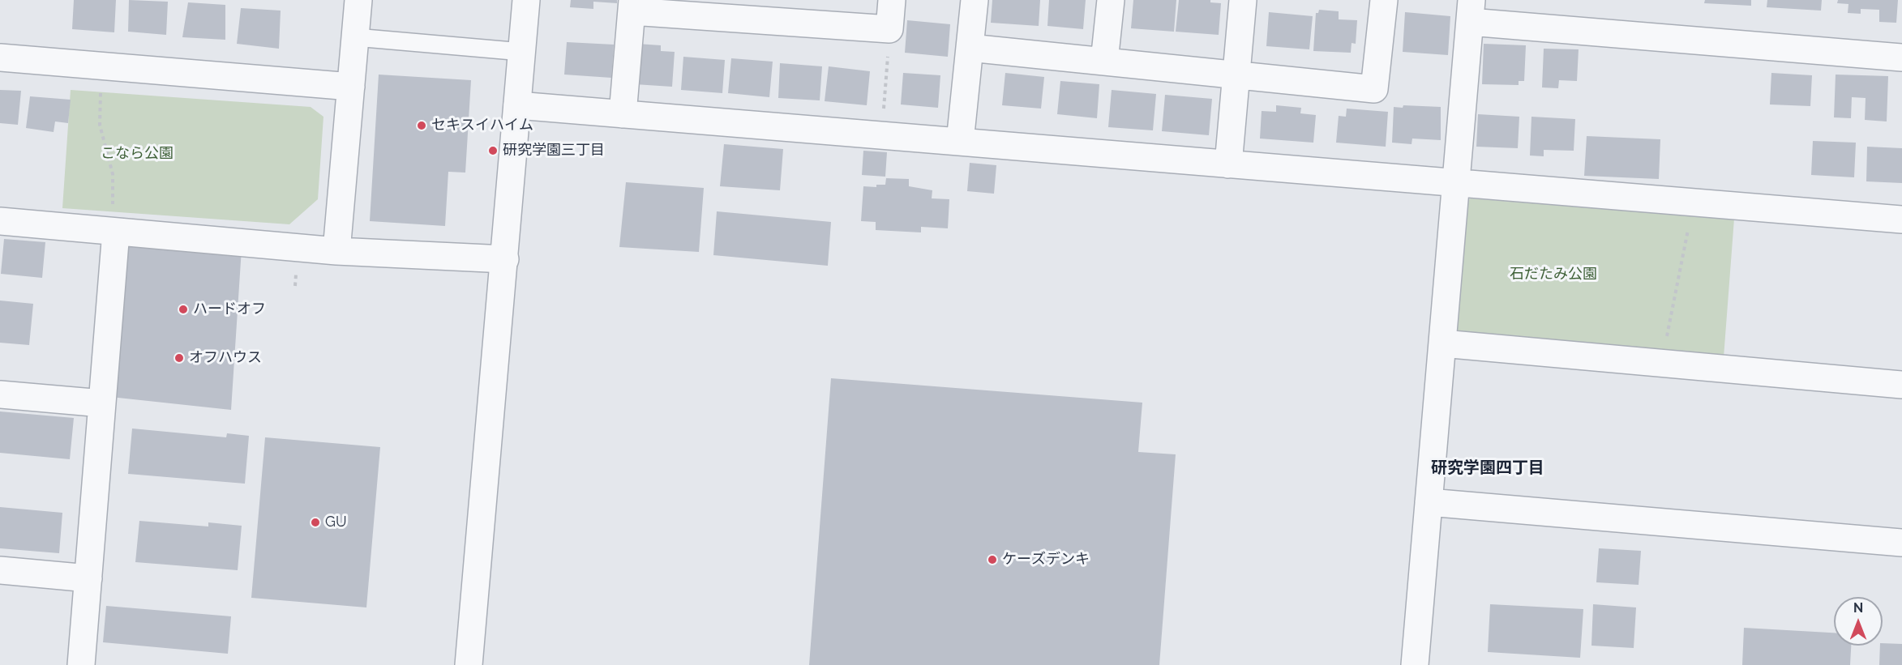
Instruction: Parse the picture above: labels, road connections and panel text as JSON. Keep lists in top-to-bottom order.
{
  "districts": ["研究学園四丁目"],
  "parks": ["こなら公園", "石だたみ公園"],
  "places": [
    "セキスイハイム",
    "研究学園三丁目",
    "ハードオフ",
    "オフハウス",
    "GU",
    "ケーズデンキ"
  ],
  "north": "top"
}
